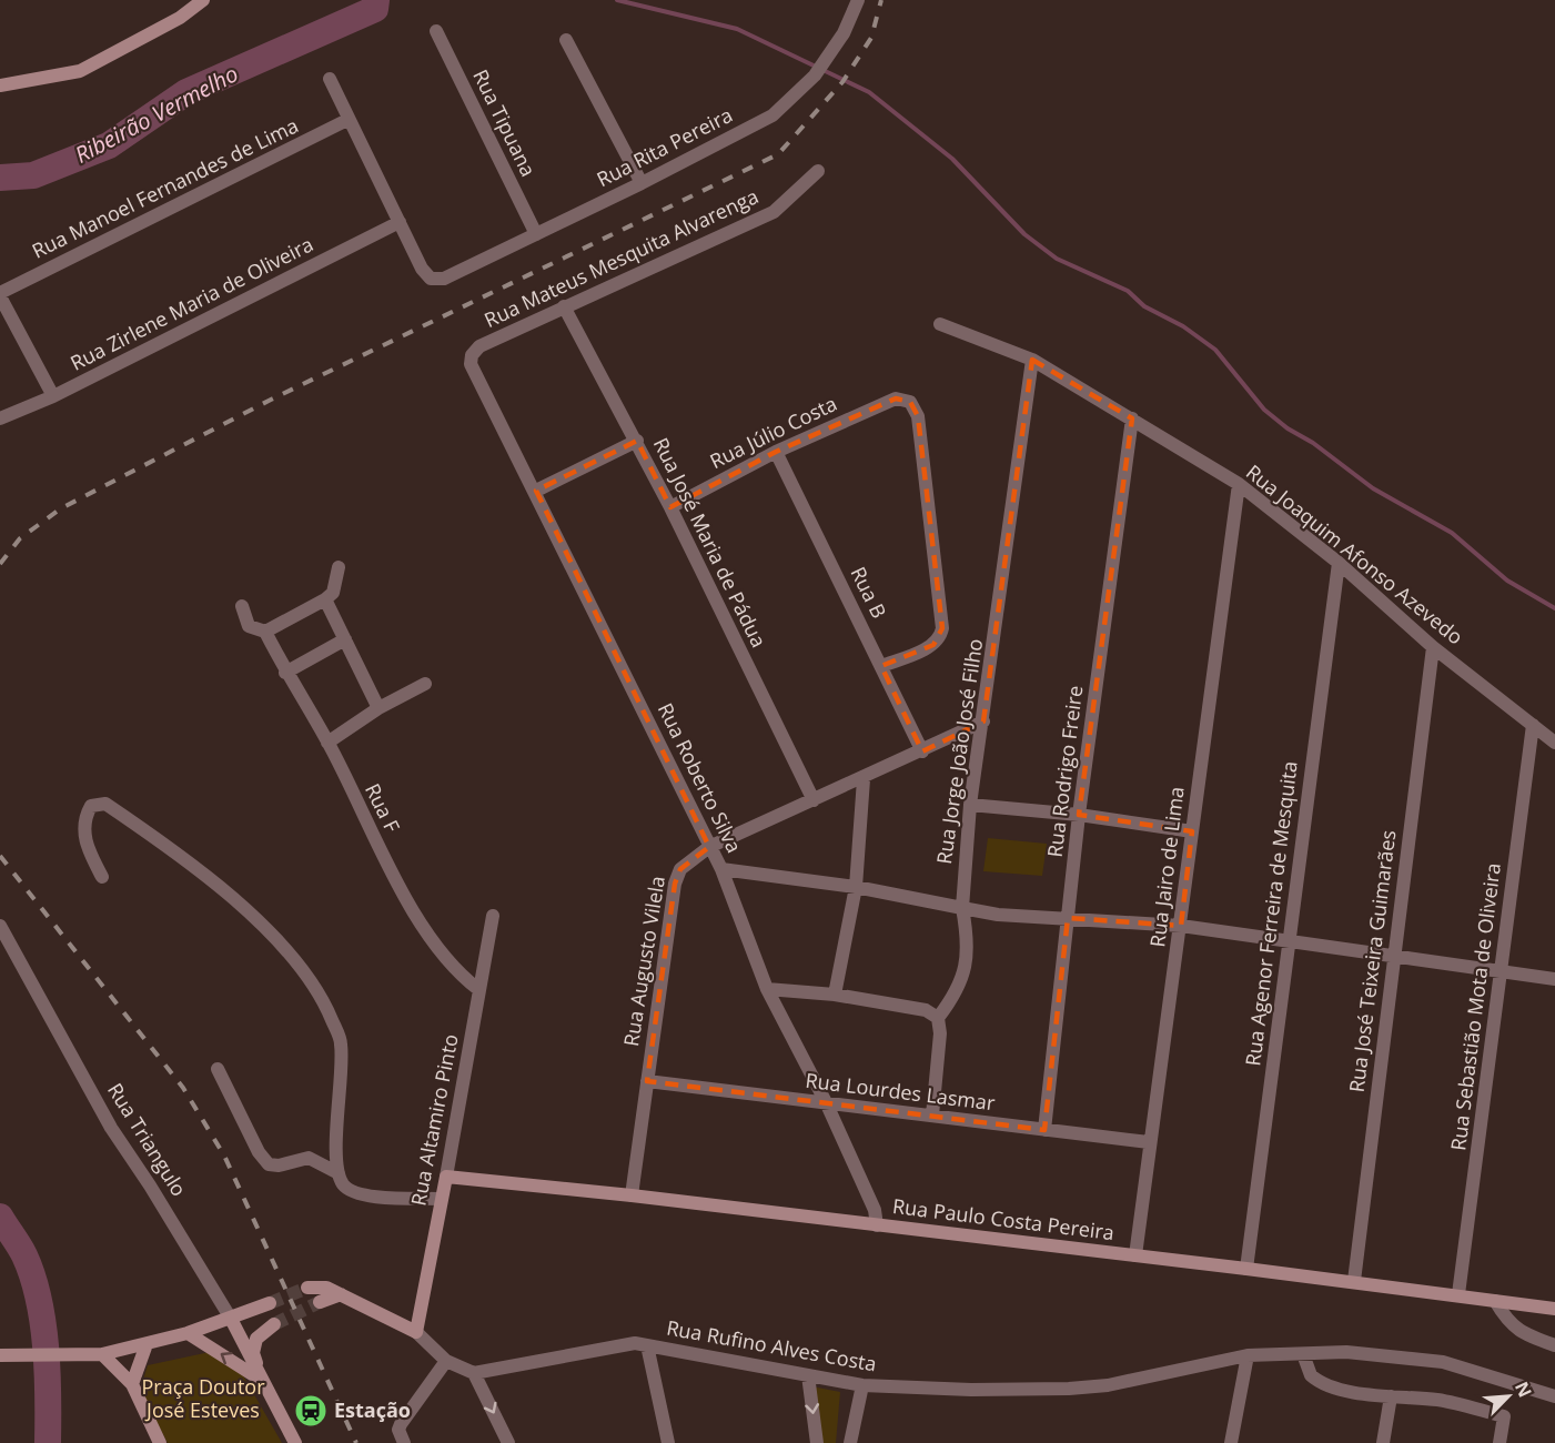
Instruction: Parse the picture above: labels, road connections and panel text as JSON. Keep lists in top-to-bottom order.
{
  "streets": {
    "street": [
      "Rua Tipuana",
      "Rua Rita Pereira",
      "Rua Manoel Fernandes de Lima",
      "Rua Mateus Mesquita Alvarenga",
      "Rua Zirlene Maria de Oliveira",
      "Rua Júlio Costa",
      "Rua José Maria de Pádua",
      "Rua Joaquim Afonso Azevedo",
      "Rua B",
      "Rua Jorge João José Filho",
      "Rua Rodrigo Freire",
      "Rua Roberto Silva",
      "Rua F",
      "Rua Jairo de Lima",
      "Rua Agenor Ferreira de Mesquita",
      "Rua Augusto Vilela",
      "Rua José Teixeira Guimarães",
      "Rua Sebastião Mota de Oliveira",
      "Rua Lourdes Lasmar",
      "Rua Altamiro Pinto",
      "Rua Triangulo",
      "Rua Paulo Costa Pereira",
      "Rua Rufino Alves Costa"
    ]
  },
  "crossings": [
    ["Rua Tipuana", "Rua Rita Pereira"],
    ["Rua Rita Pereira", "Rua Zirlene Maria de Oliveira"],
    ["Rua Mateus Mesquita Alvarenga", "Rua José Maria de Pádua"],
    ["Rua Mateus Mesquita Alvarenga", "Rua Roberto Silva"],
    ["Rua Júlio Costa", "Rua José Maria de Pádua"],
    ["Rua Júlio Costa", "Rua B"],
    ["Rua José Maria de Pádua", "Rua Augusto Vilela"],
    ["Rua Joaquim Afonso Azevedo", "Rua Jorge João José Filho"],
    ["Rua Joaquim Afonso Azevedo", "Rua Rodrigo Freire"],
    ["Rua Joaquim Afonso Azevedo", "Rua Jairo de Lima"],
    ["Rua Joaquim Afonso Azevedo", "Rua Agenor Ferreira de Mesquita"],
    ["Rua Joaquim Afonso Azevedo", "Rua José Teixeira Guimarães"],
    ["Rua Joaquim Afonso Azevedo", "Rua Sebastião Mota de Oliveira"],
    ["Rua B", "Rua Augusto Vilela"],
    ["Rua Jorge João José Filho", "Rua Augusto Vilela"],
    ["Rua Rodrigo Freire", "Rua Lourdes Lasmar"],
    ["Rua Roberto Silva", "Rua Augusto Vilela"],
    ["Rua Roberto Silva", "Rua Lourdes Lasmar"],
    ["Rua Roberto Silva", "Rua Paulo Costa Pereira"],
    ["Rua F", "Rua Altamiro Pinto"],
    ["Rua Jairo de Lima", "Rua Lourdes Lasmar"],
    ["Rua Jairo de Lima", "Rua Paulo Costa Pereira"],
    ["Rua Agenor Ferreira de Mesquita", "Rua Paulo Costa Pereira"],
    ["Rua Augusto Vilela", "Rua Lourdes Lasmar"],
    ["Rua Augusto Vilela", "Rua Paulo Costa Pereira"],
    ["Rua José Teixeira Guimarães", "Rua Paulo Costa Pereira"],
    ["Rua Sebastião Mota de Oliveira", "Rua Paulo Costa Pereira"],
    ["Rua Altamiro Pinto", "Rua Paulo Costa Pereira"]
  ],
  "water": ["Ribeirão Vermelho"],
  "parks": ["Praça Doutor José Esteves"],
  "places": {
    "station": ["Estação"]
  },
  "north": "top right"
}
